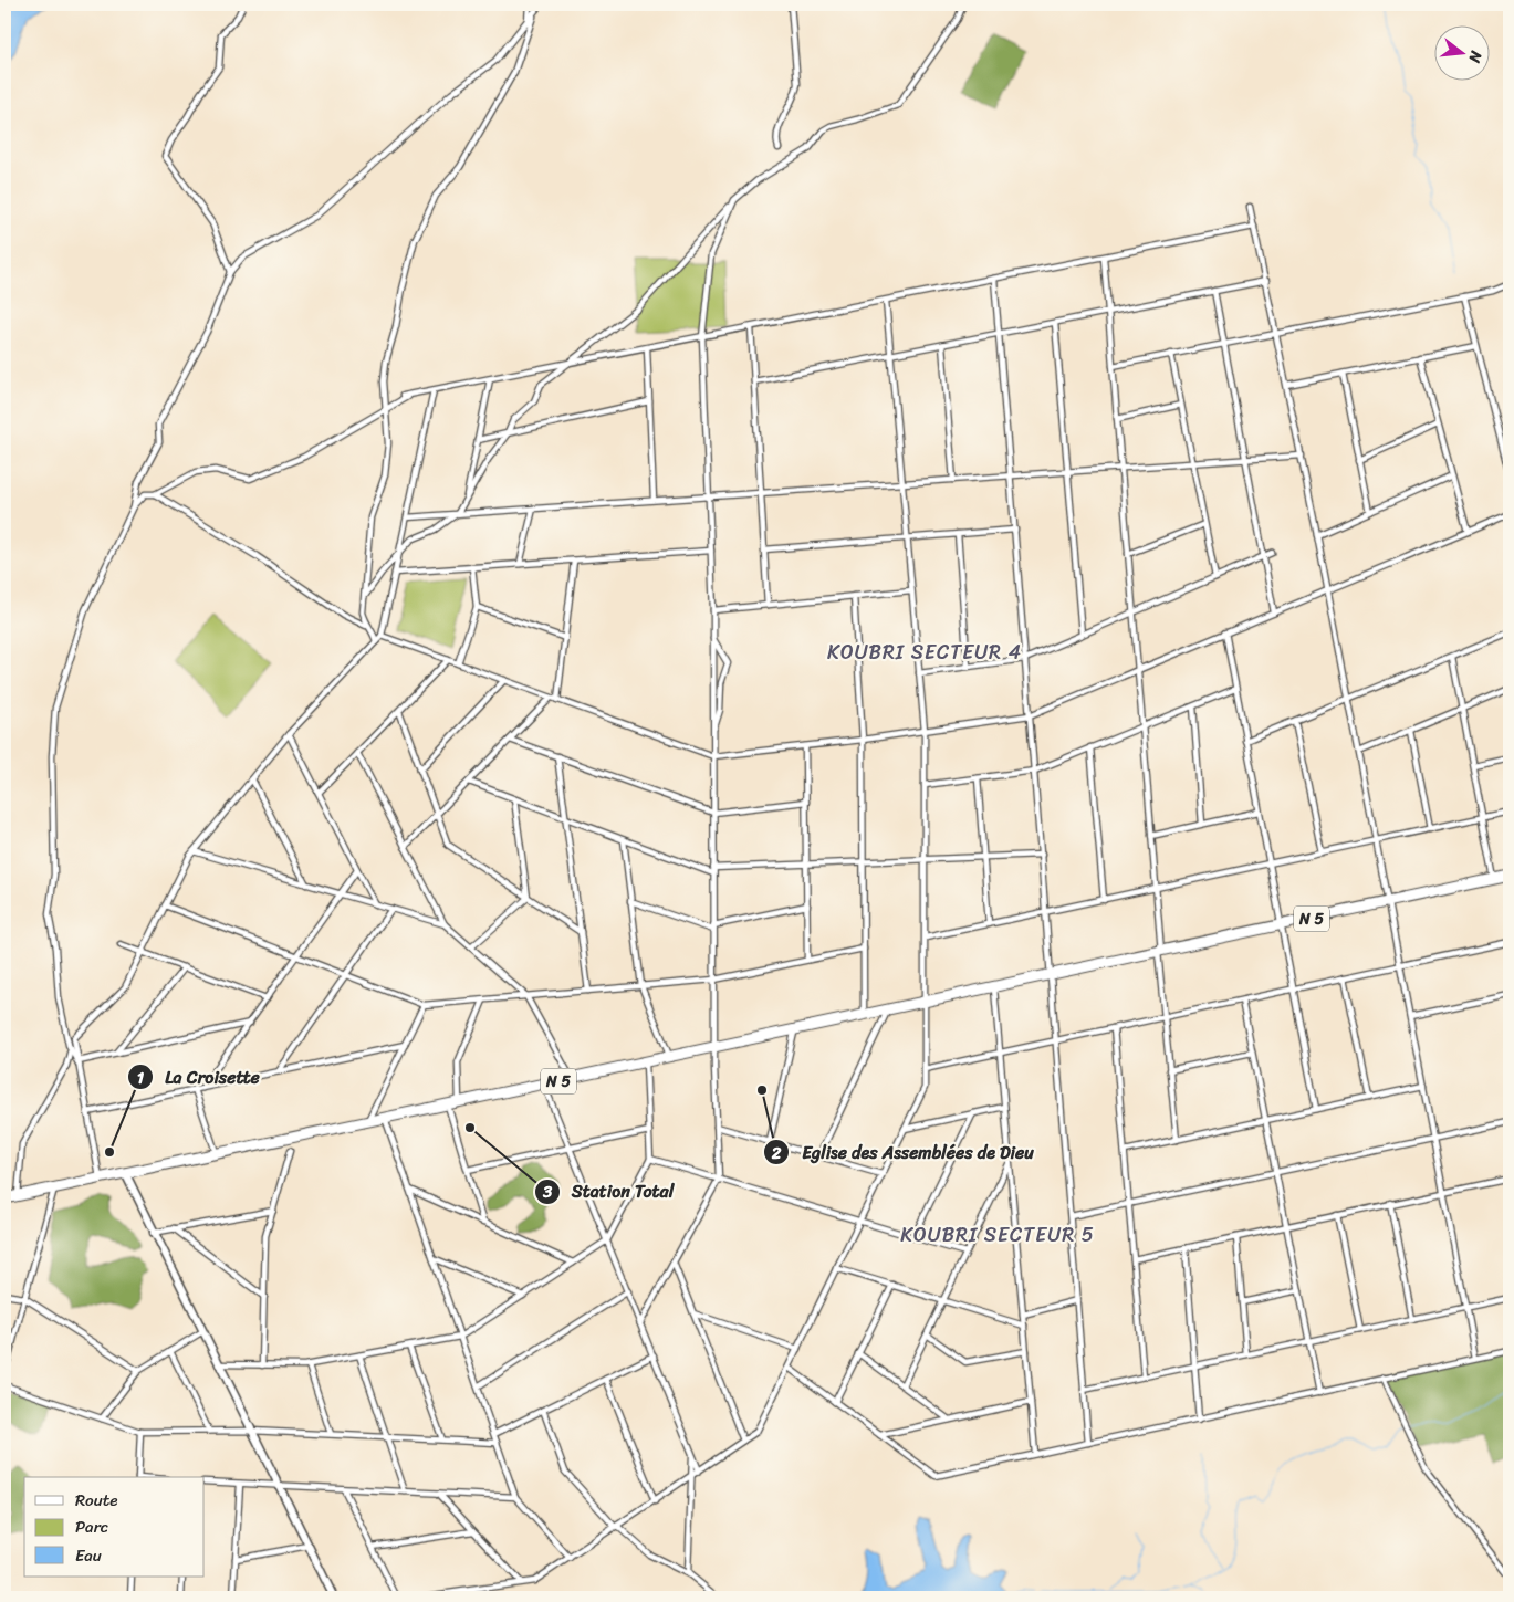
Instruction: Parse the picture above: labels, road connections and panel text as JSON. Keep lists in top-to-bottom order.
{
  "streets": {
    "highway": ["N 5"]
  },
  "districts": ["KOUBRI SECTEUR 4", "KOUBRI SECTEUR 5"],
  "places": ["Eglise des Assemblées de Dieu", "Station Total", "La Croisette"],
  "legend": ["Route", "Parc", "Eau"],
  "north": "right"
}
